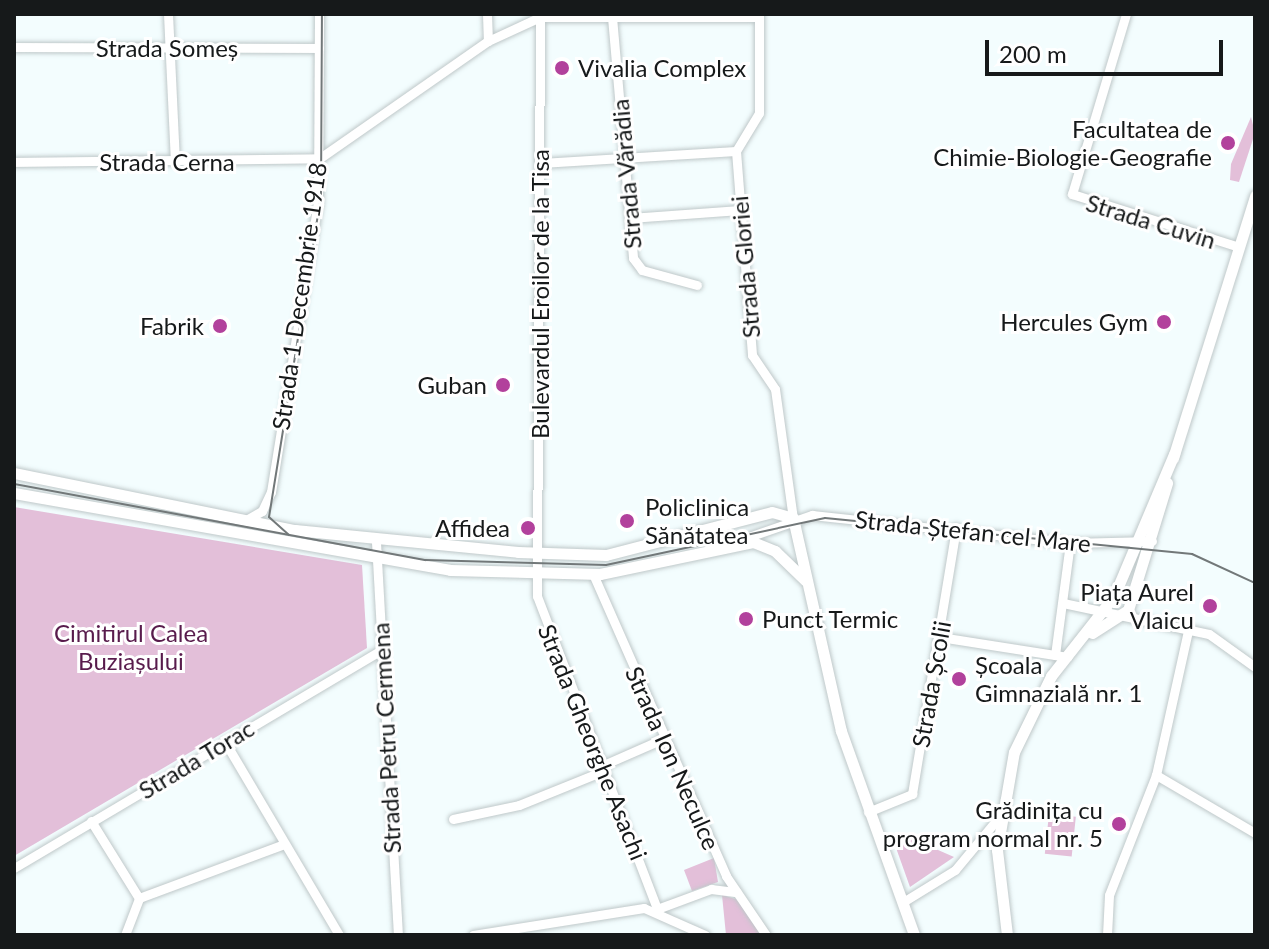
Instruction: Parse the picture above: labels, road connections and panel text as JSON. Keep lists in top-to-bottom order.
{
  "streets": {
    "main road": ["Strada Ștefan cel Mare"],
    "street": [
      "Strada Someș",
      "Strada Cerna",
      "Strada Vărădia",
      "Strada Cuvin",
      "Strada Gloriei",
      "Bulevardul Eroilor de la Tisa",
      "Strada 1 Decembrie 1918",
      "Strada Școlii",
      "Strada Petru Cermena",
      "Strada Gheorghe Asachi",
      "Strada Ion Neculce",
      "Strada Torac"
    ]
  },
  "crossings": [
    ["Strada Someș", "Strada 1 Decembrie 1918"],
    ["Strada Cerna", "Strada 1 Decembrie 1918"],
    ["Strada Gloriei", "Strada Ștefan cel Mare"],
    ["Bulevardul Eroilor de la Tisa", "Strada Ștefan cel Mare"],
    ["Bulevardul Eroilor de la Tisa", "Strada Gheorghe Asachi"],
    ["Strada 1 Decembrie 1918", "Strada Ștefan cel Mare"],
    ["Strada Ștefan cel Mare", "Strada Școlii"],
    ["Strada Ștefan cel Mare", "Strada Petru Cermena"],
    ["Strada Ștefan cel Mare", "Strada Gheorghe Asachi"],
    ["Strada Ștefan cel Mare", "Strada Ion Neculce"],
    ["Strada Petru Cermena", "Strada Torac"]
  ],
  "parks": ["Cimitirul Calea Buziașului"],
  "places": [
    "Vivalia Complex",
    "Facultatea de Chimie-Biologie-Geografie",
    "Hercules Gym",
    "Fabrik",
    "Guban",
    "Policlinica Sănătatea",
    "Affidea",
    "Piața Aurel Vlaicu",
    "Punct Termic",
    "Școala Gimnazială nr. 1",
    "Grădinița cu program normal nr. 5"
  ],
  "scale_bar": "200 m"
}
